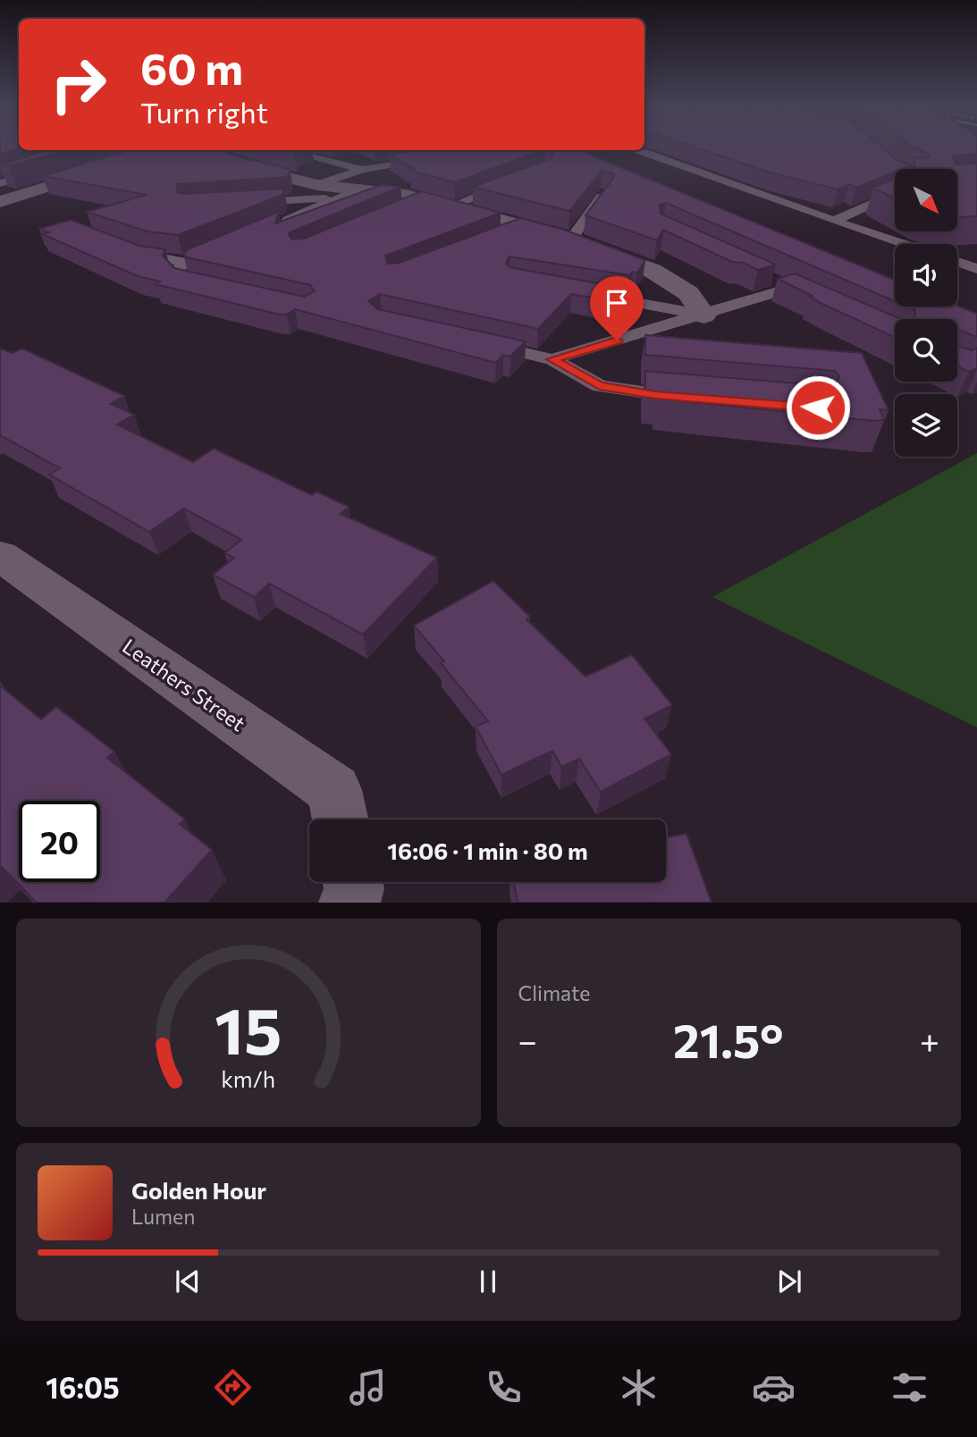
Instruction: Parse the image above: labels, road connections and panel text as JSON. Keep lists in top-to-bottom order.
{
  "streets": {
    "street": ["Leathers Street"]
  },
  "north": "bottom right",
  "page": {
    "turn": ["60 m", "Turn right"],
    "limit": "20",
    "trip": "16:06 · 1 min · 80 m",
    "tile": "Climate",
    "heat": ["−", "21.5°", "+"],
    "song": ["Golden Hour", "Lumen"],
    "tabs": "16:05",
    "gauge": ["15", "km/h"]
  }
}
